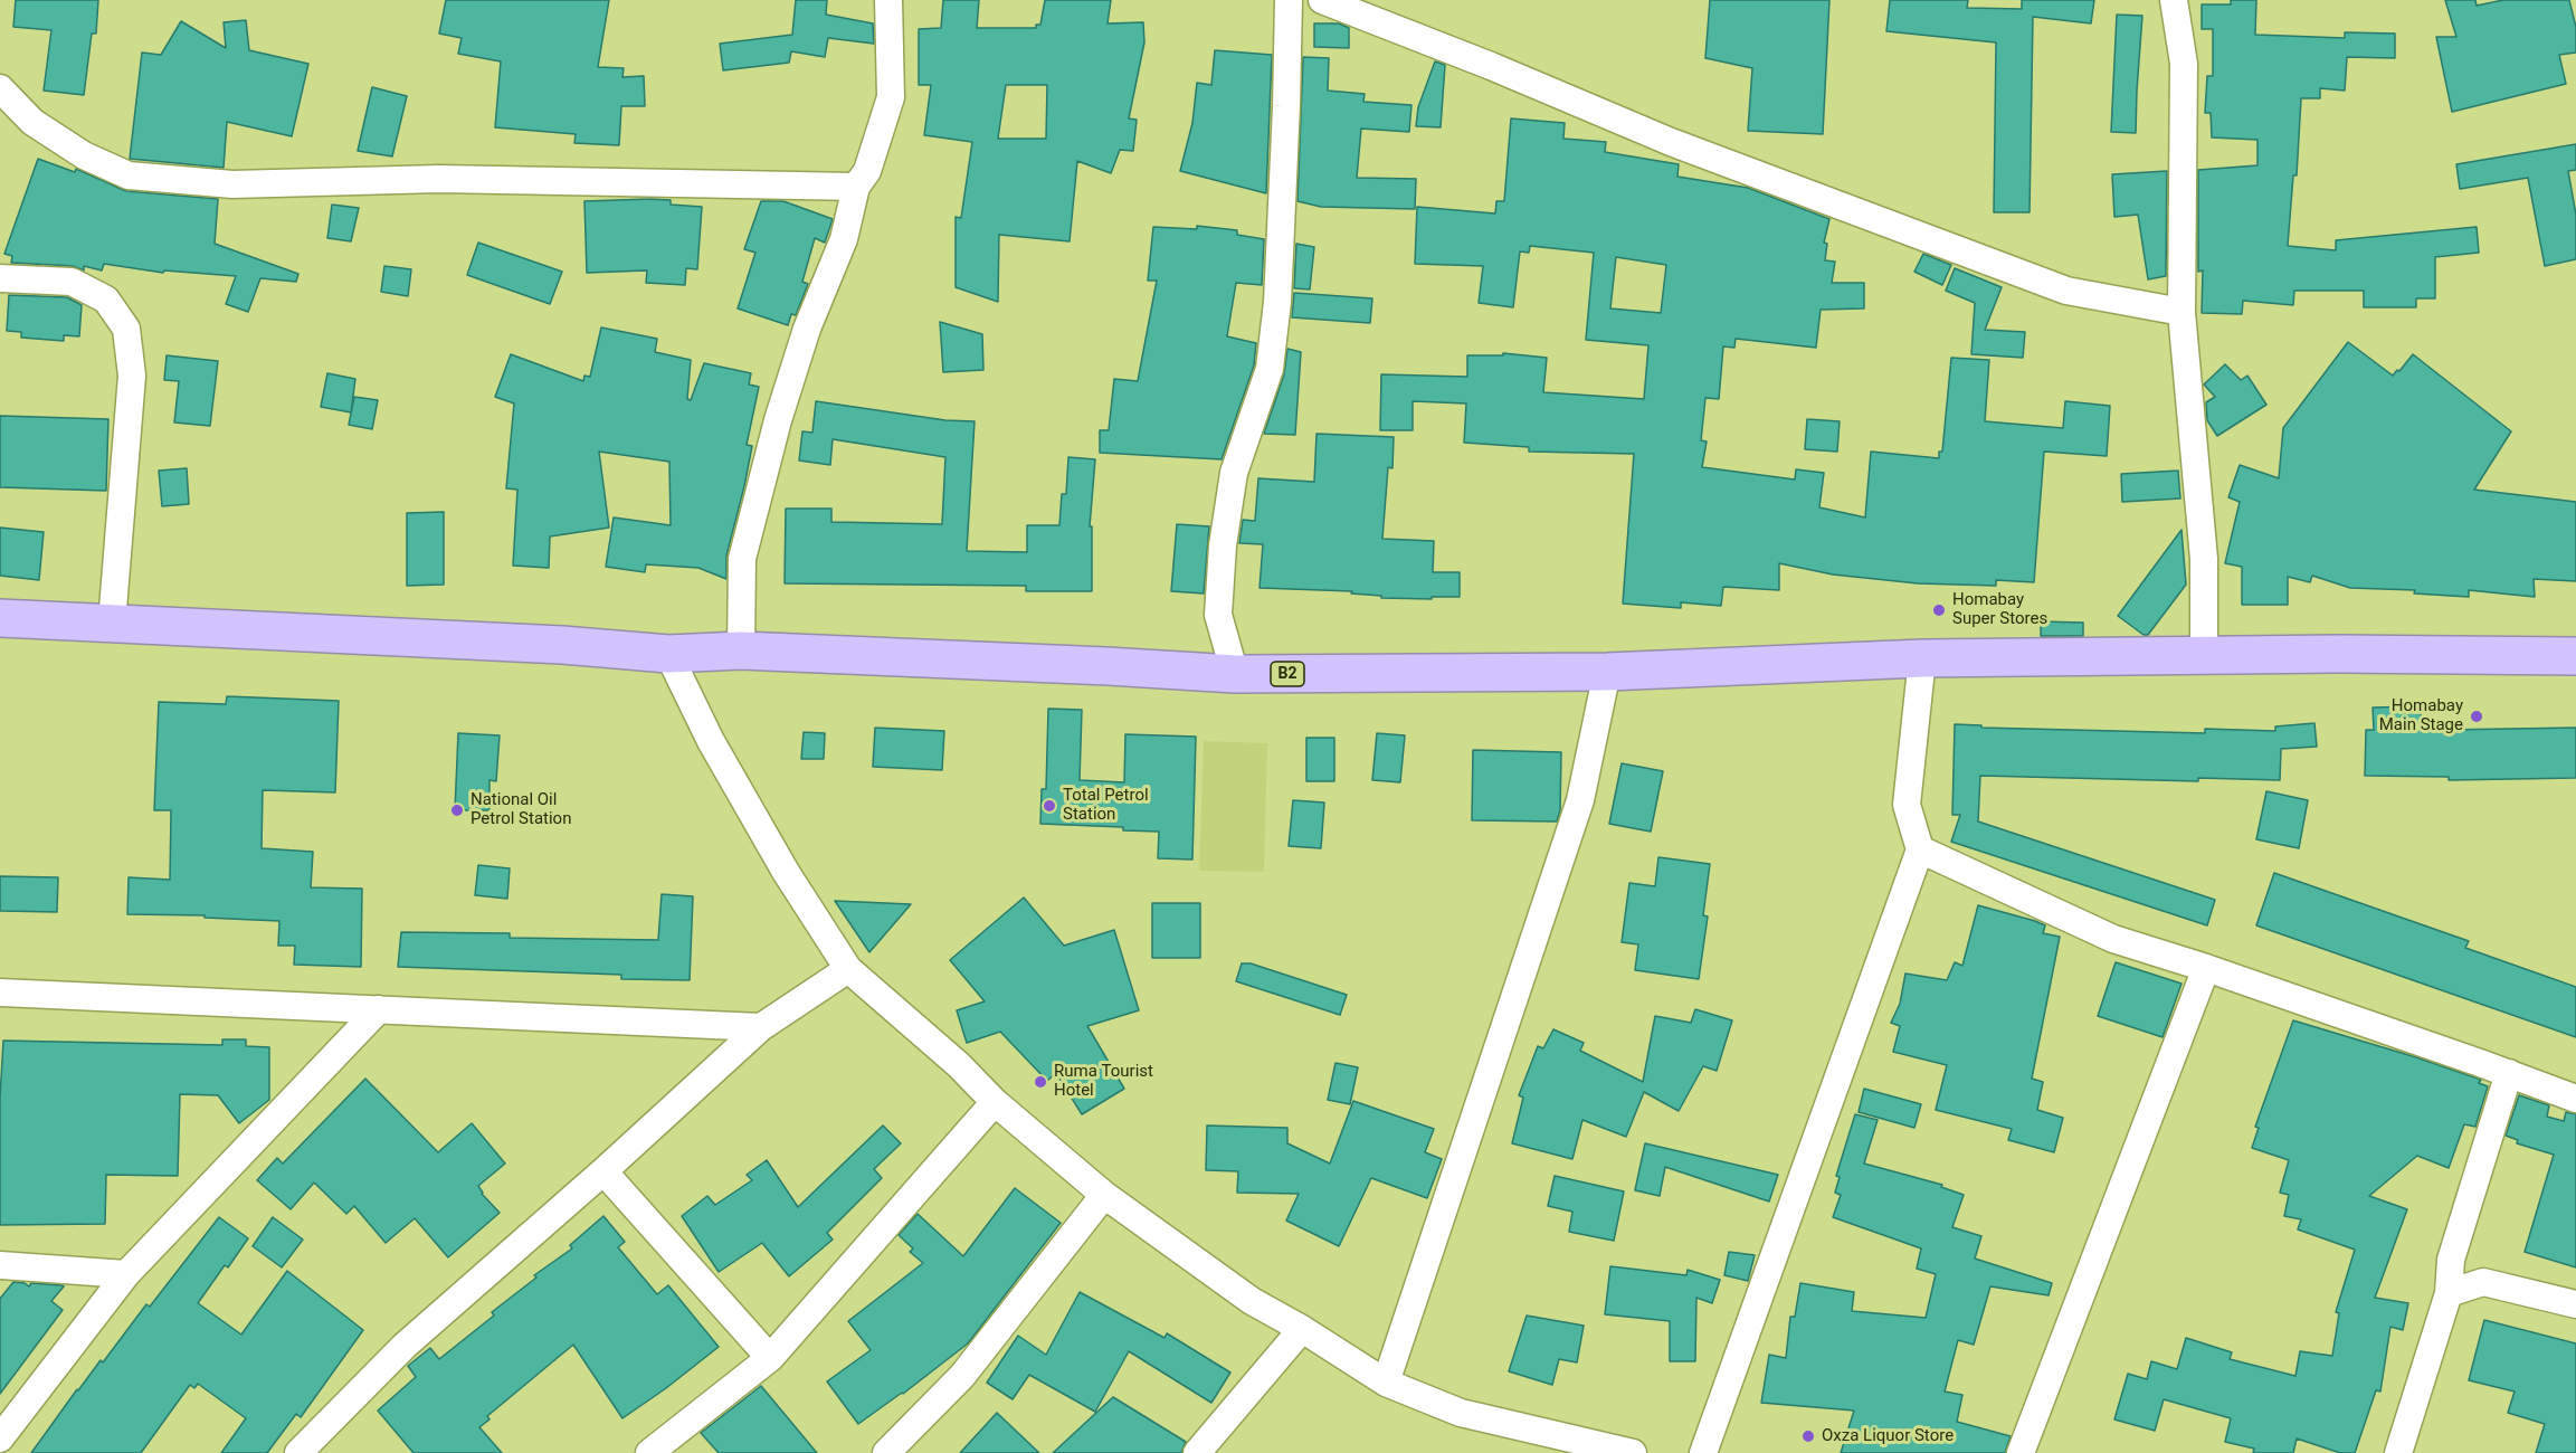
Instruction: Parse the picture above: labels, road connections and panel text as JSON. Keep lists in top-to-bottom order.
{
  "streets": {
    "highway": ["B2"]
  },
  "places": [
    "Homabay Super Stores",
    "Homabay Main Stage",
    "Total Petrol Station",
    "National Oil Petrol Station",
    "Ruma Tourist Hotel",
    "Oxza Liquor Store"
  ]
}
